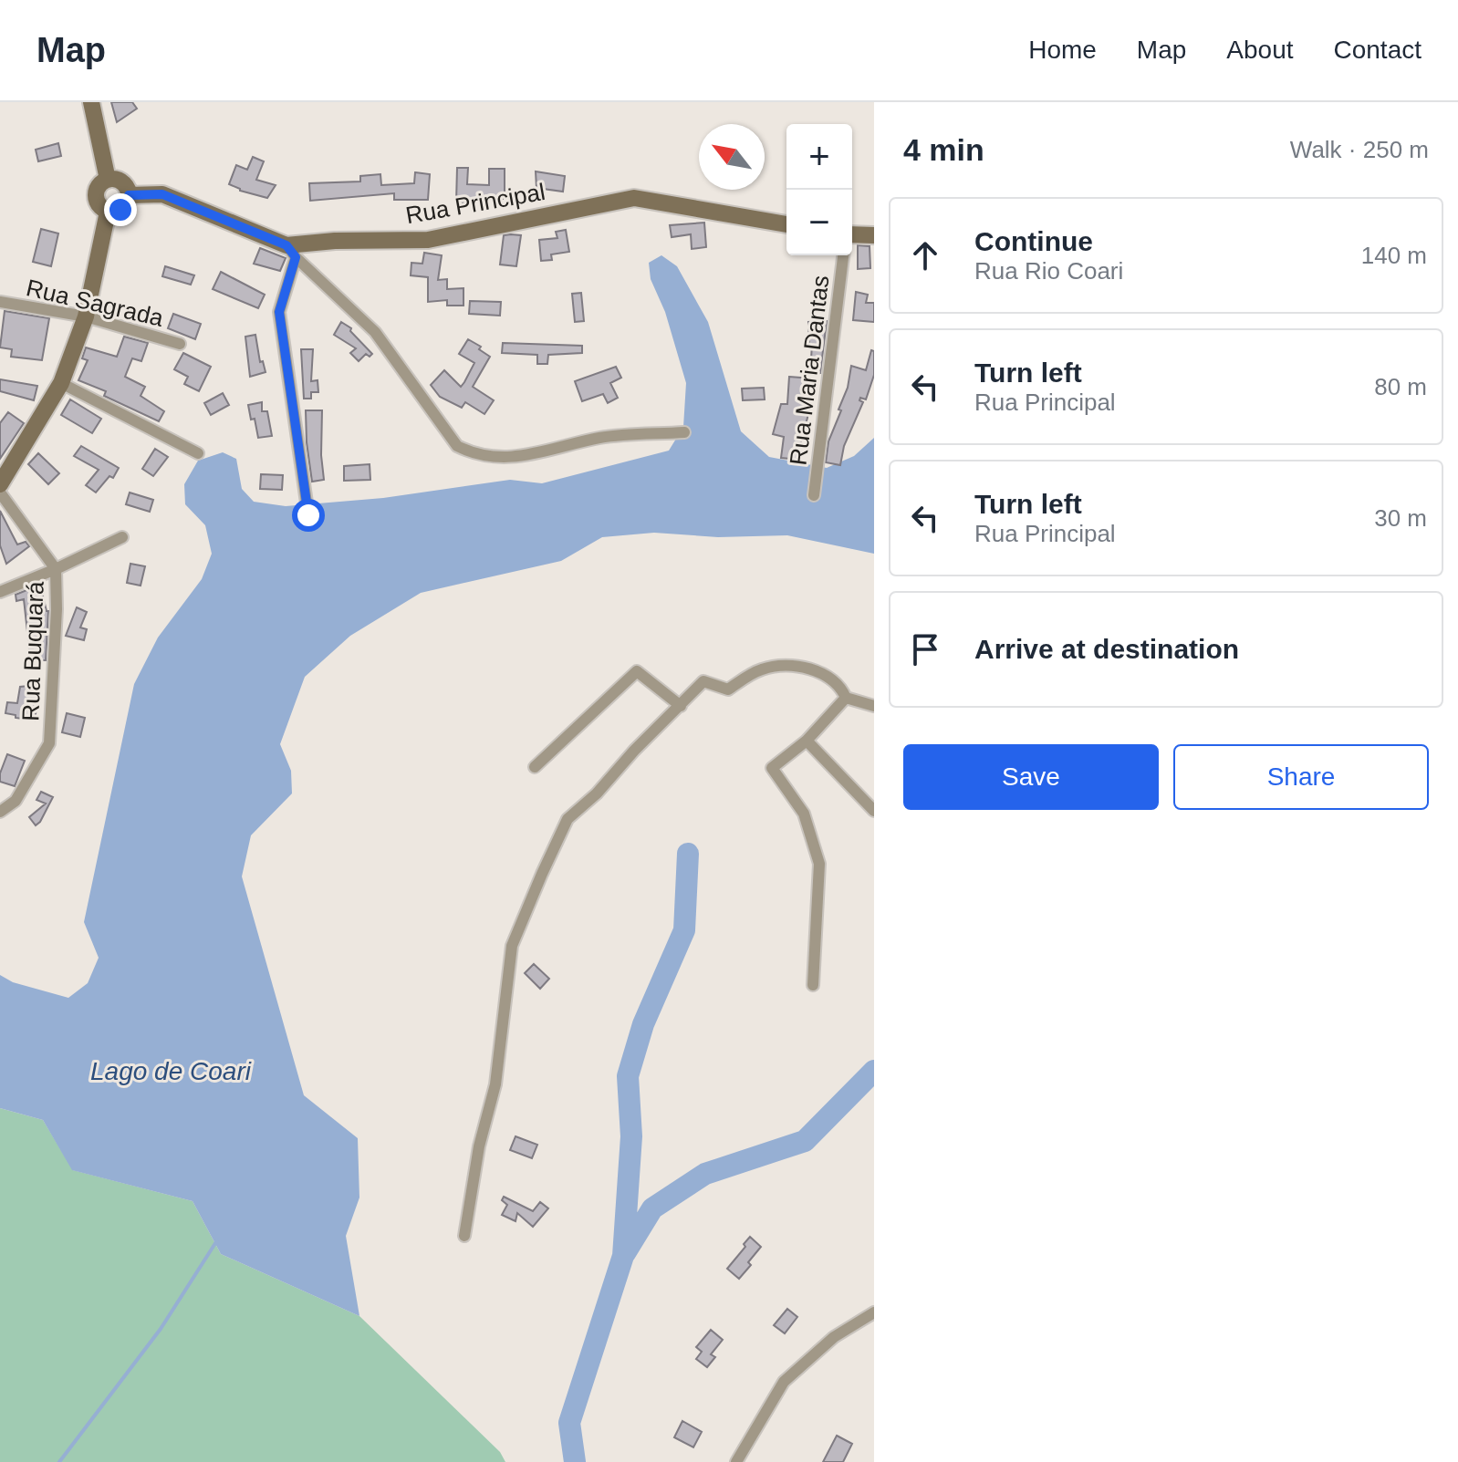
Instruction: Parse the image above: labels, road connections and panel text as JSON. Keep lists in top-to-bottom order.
{
  "streets": {
    "street": [
      "Rua Principal",
      "Rua Sagrada",
      "Rua Maria Dantas",
      "Rua Buquará"
    ]
  },
  "water": ["Lago de Coari"],
  "north": "top left",
  "page": {
    "header": "Map",
    "nav": [
      "Home",
      "Map",
      "About",
      "Contact"
    ],
    "heading": ["4 min", "Walk · 250 m"],
    "map_buttons": ["+", "−"],
    "list": [
      ["Continue", "Rua Rio Coari", "140 m"],
      ["Turn left", "Rua Principal", "80 m"],
      ["Turn left", "Rua Principal", "30 m"],
      "Arrive at destination"
    ],
    "buttons": ["Save", "Share"]
  }
}
